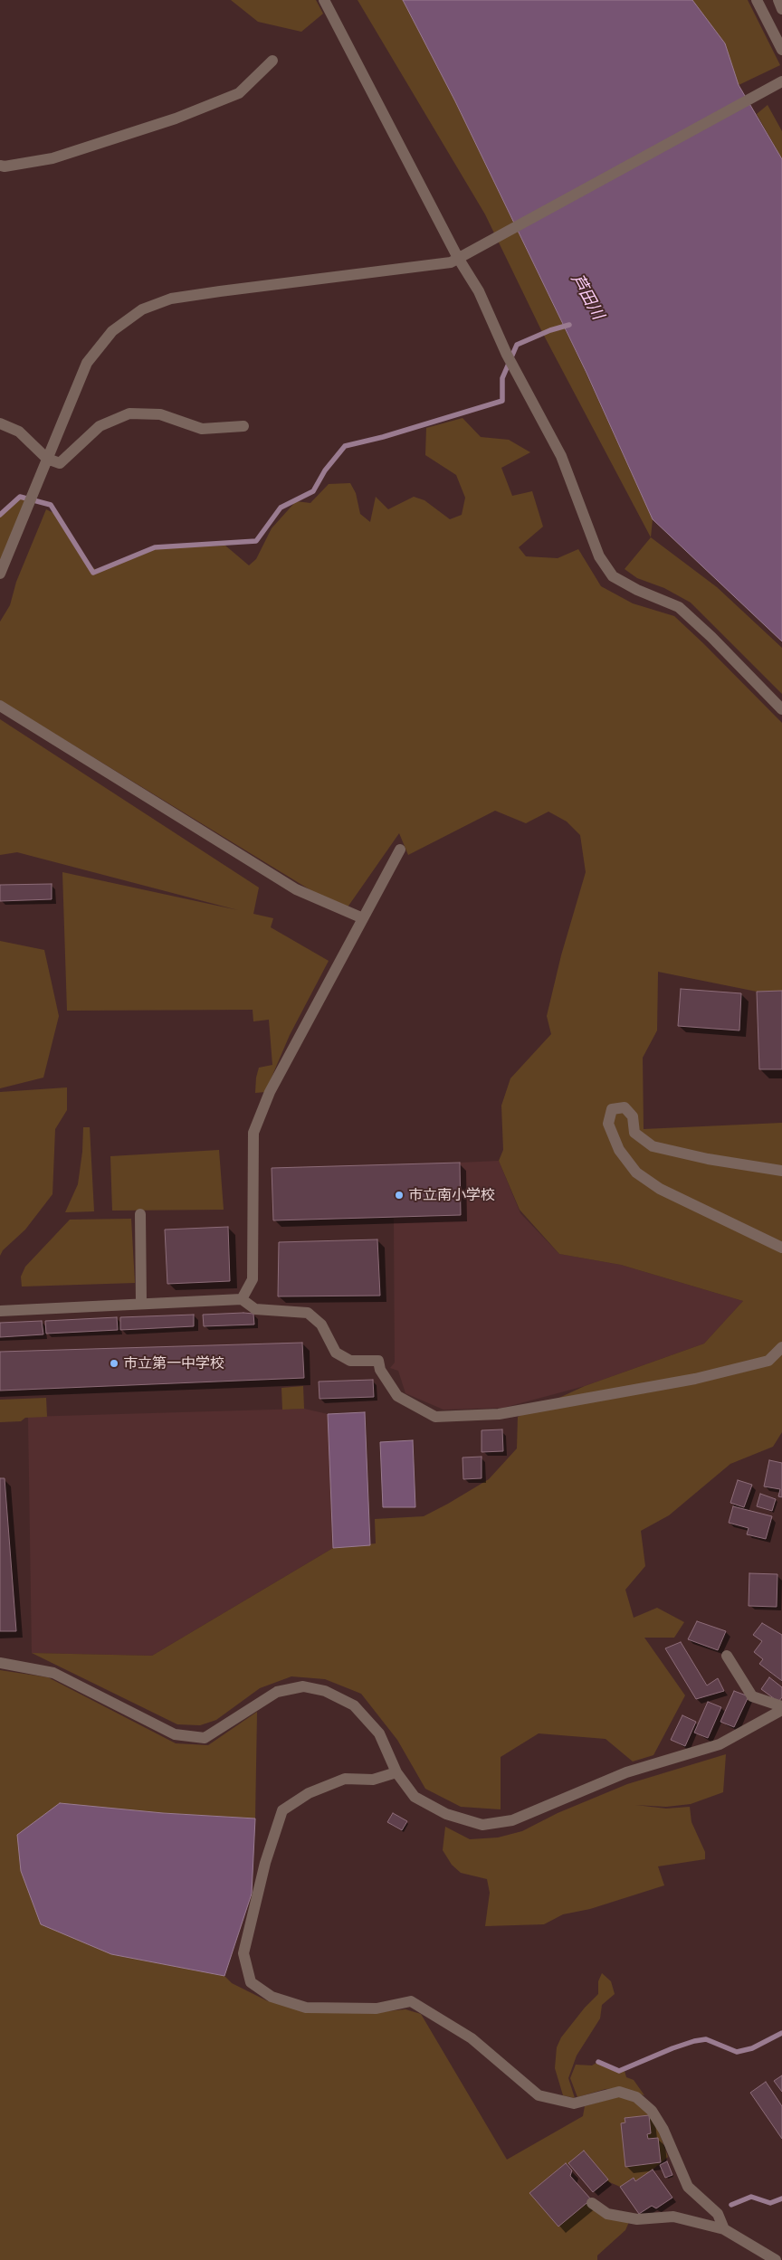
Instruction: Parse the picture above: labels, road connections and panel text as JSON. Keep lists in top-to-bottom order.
{
  "water": ["芦田川"],
  "places": ["市立南小学校", "市立第一中学校"]
}
